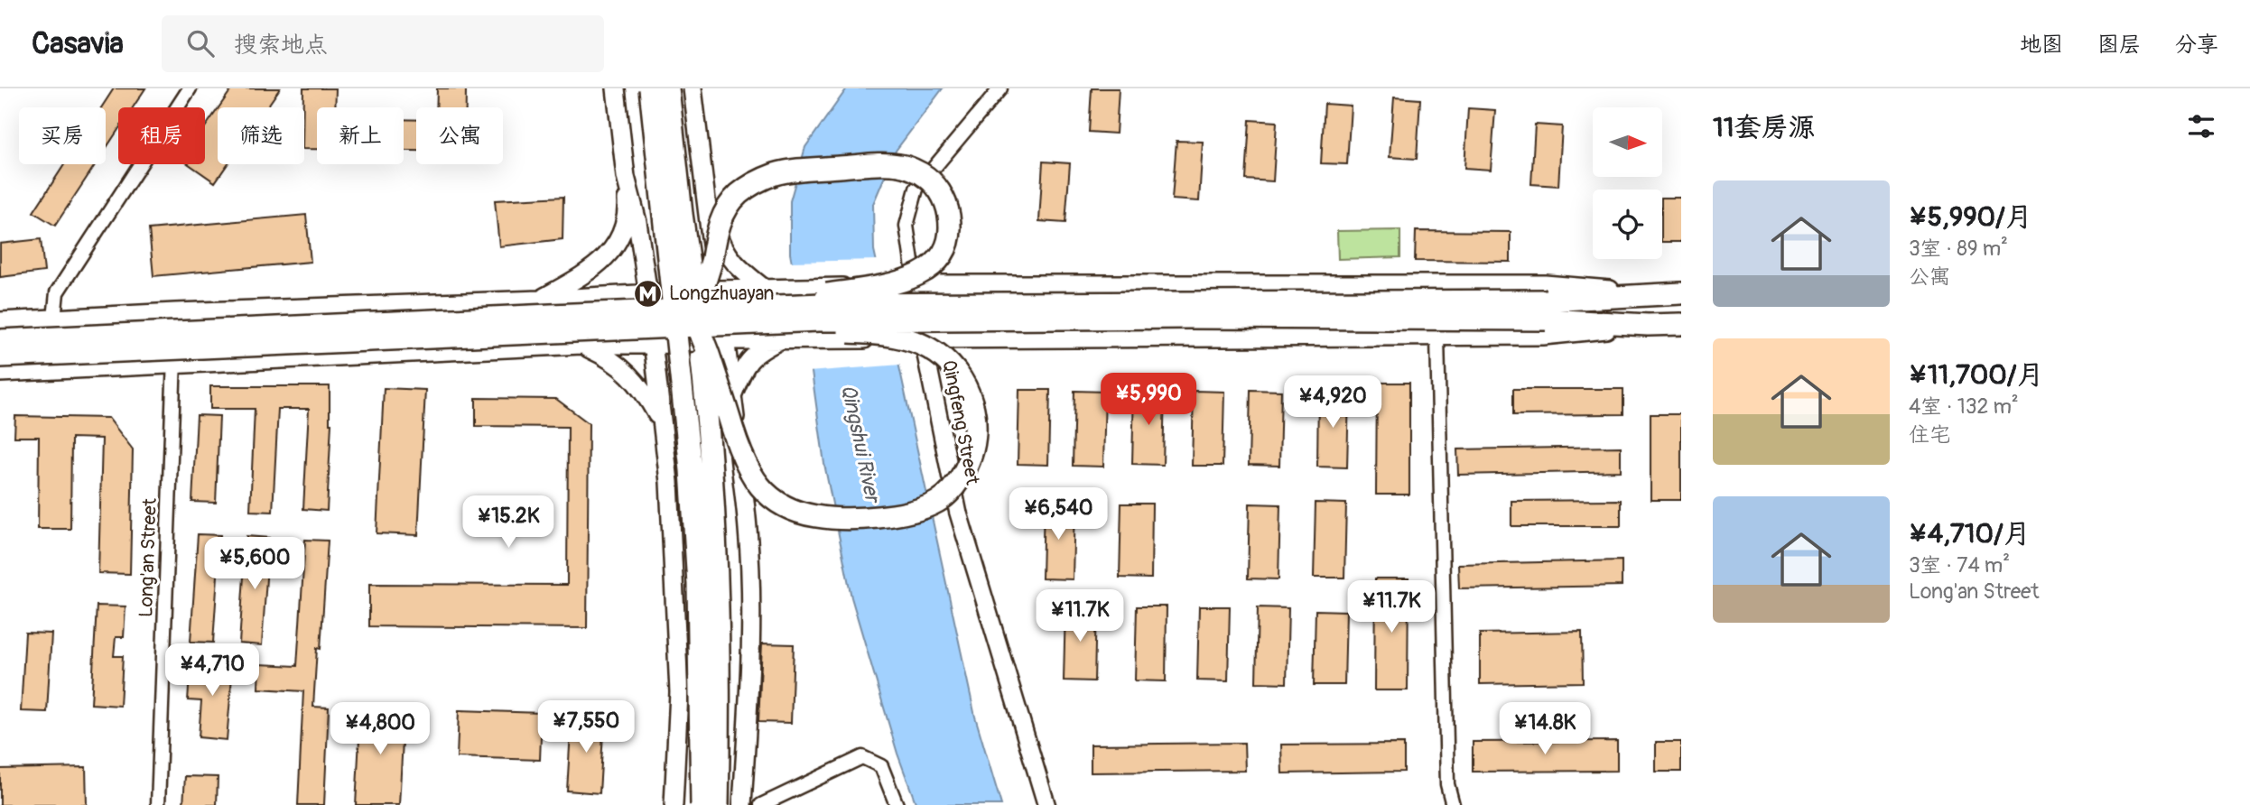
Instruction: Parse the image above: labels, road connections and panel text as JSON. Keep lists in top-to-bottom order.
{
  "streets": {
    "street": ["Qingfeng Street", "Long'an Street"]
  },
  "water": ["Qingshui River"],
  "places": {
    "metro station": ["Longzhuayan"]
  },
  "north": "right",
  "page": {
    "header": "Casavia",
    "search": "搜索地点",
    "nav": ["地图", "图层", "分享"],
    "heading": "11套房源",
    "chip": [
      "买房",
      "租房",
      "筛选",
      "新上",
      "公寓"
    ],
    "list": [
      {
        "name": "¥5,990/月",
        "note": "3室 · 89 m² · 公寓"
      },
      {
        "name": "¥11,700/月",
        "note": "4室 · 132 m² · 住宅"
      },
      {
        "name": "¥4,710/月",
        "note": "3室 · 74 m² · Long'an Street"
      }
    ],
    "price": [
      "¥5,990",
      "¥4,920",
      "¥6,540",
      "¥15.2K",
      "¥5,600",
      "¥11.7K",
      "¥11.7K",
      "¥4,710",
      "¥7,550",
      "¥4,800",
      "¥14.8K"
    ]
  }
}
